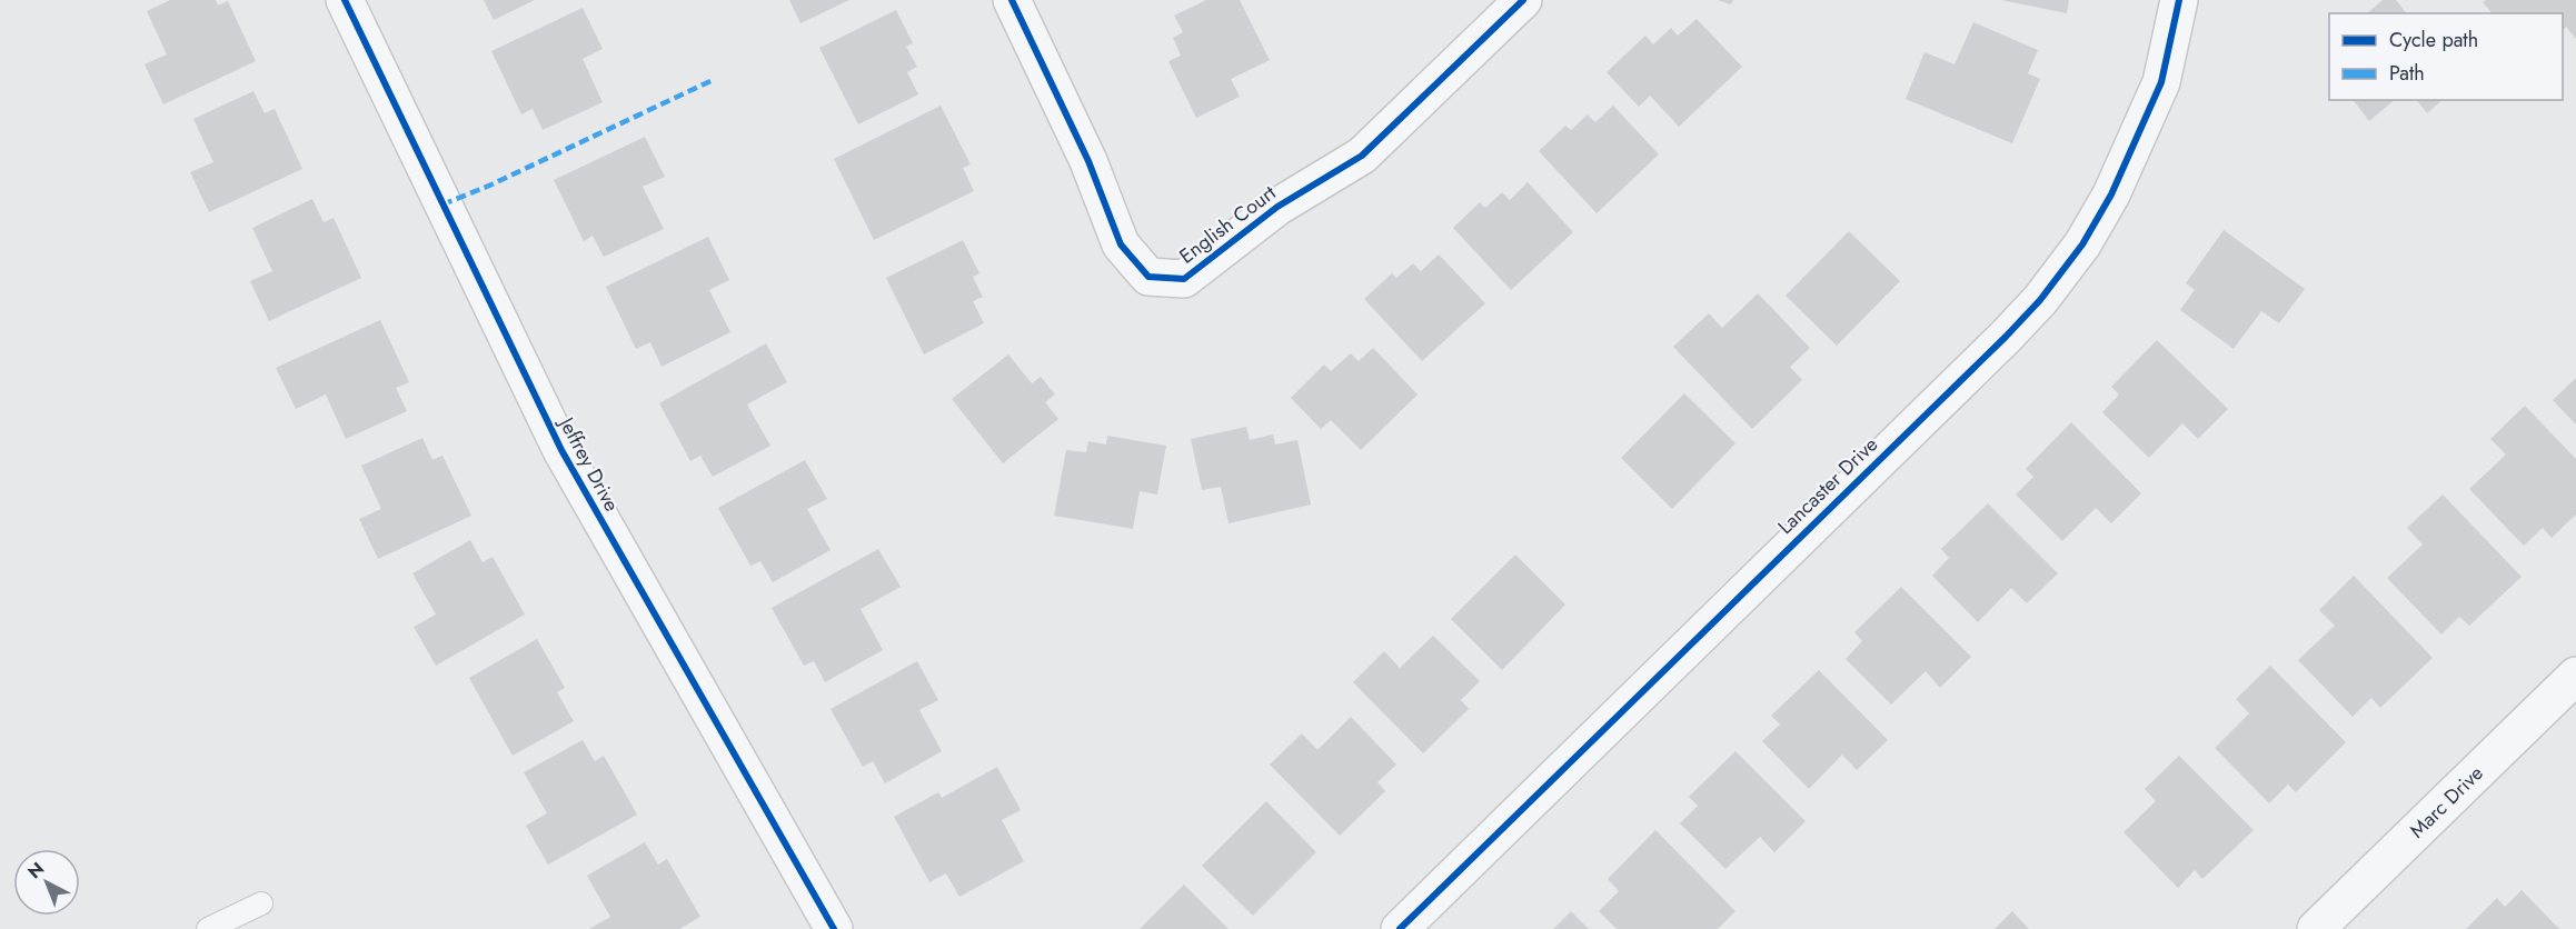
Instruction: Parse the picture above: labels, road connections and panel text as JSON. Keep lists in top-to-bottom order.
{
  "streets": {
    "street": [
      "English Court",
      "Jeffrey Drive",
      "Lancaster Drive",
      "Marc Drive"
    ]
  },
  "legend": ["Cycle path", "Path"],
  "north": "top left"
}
